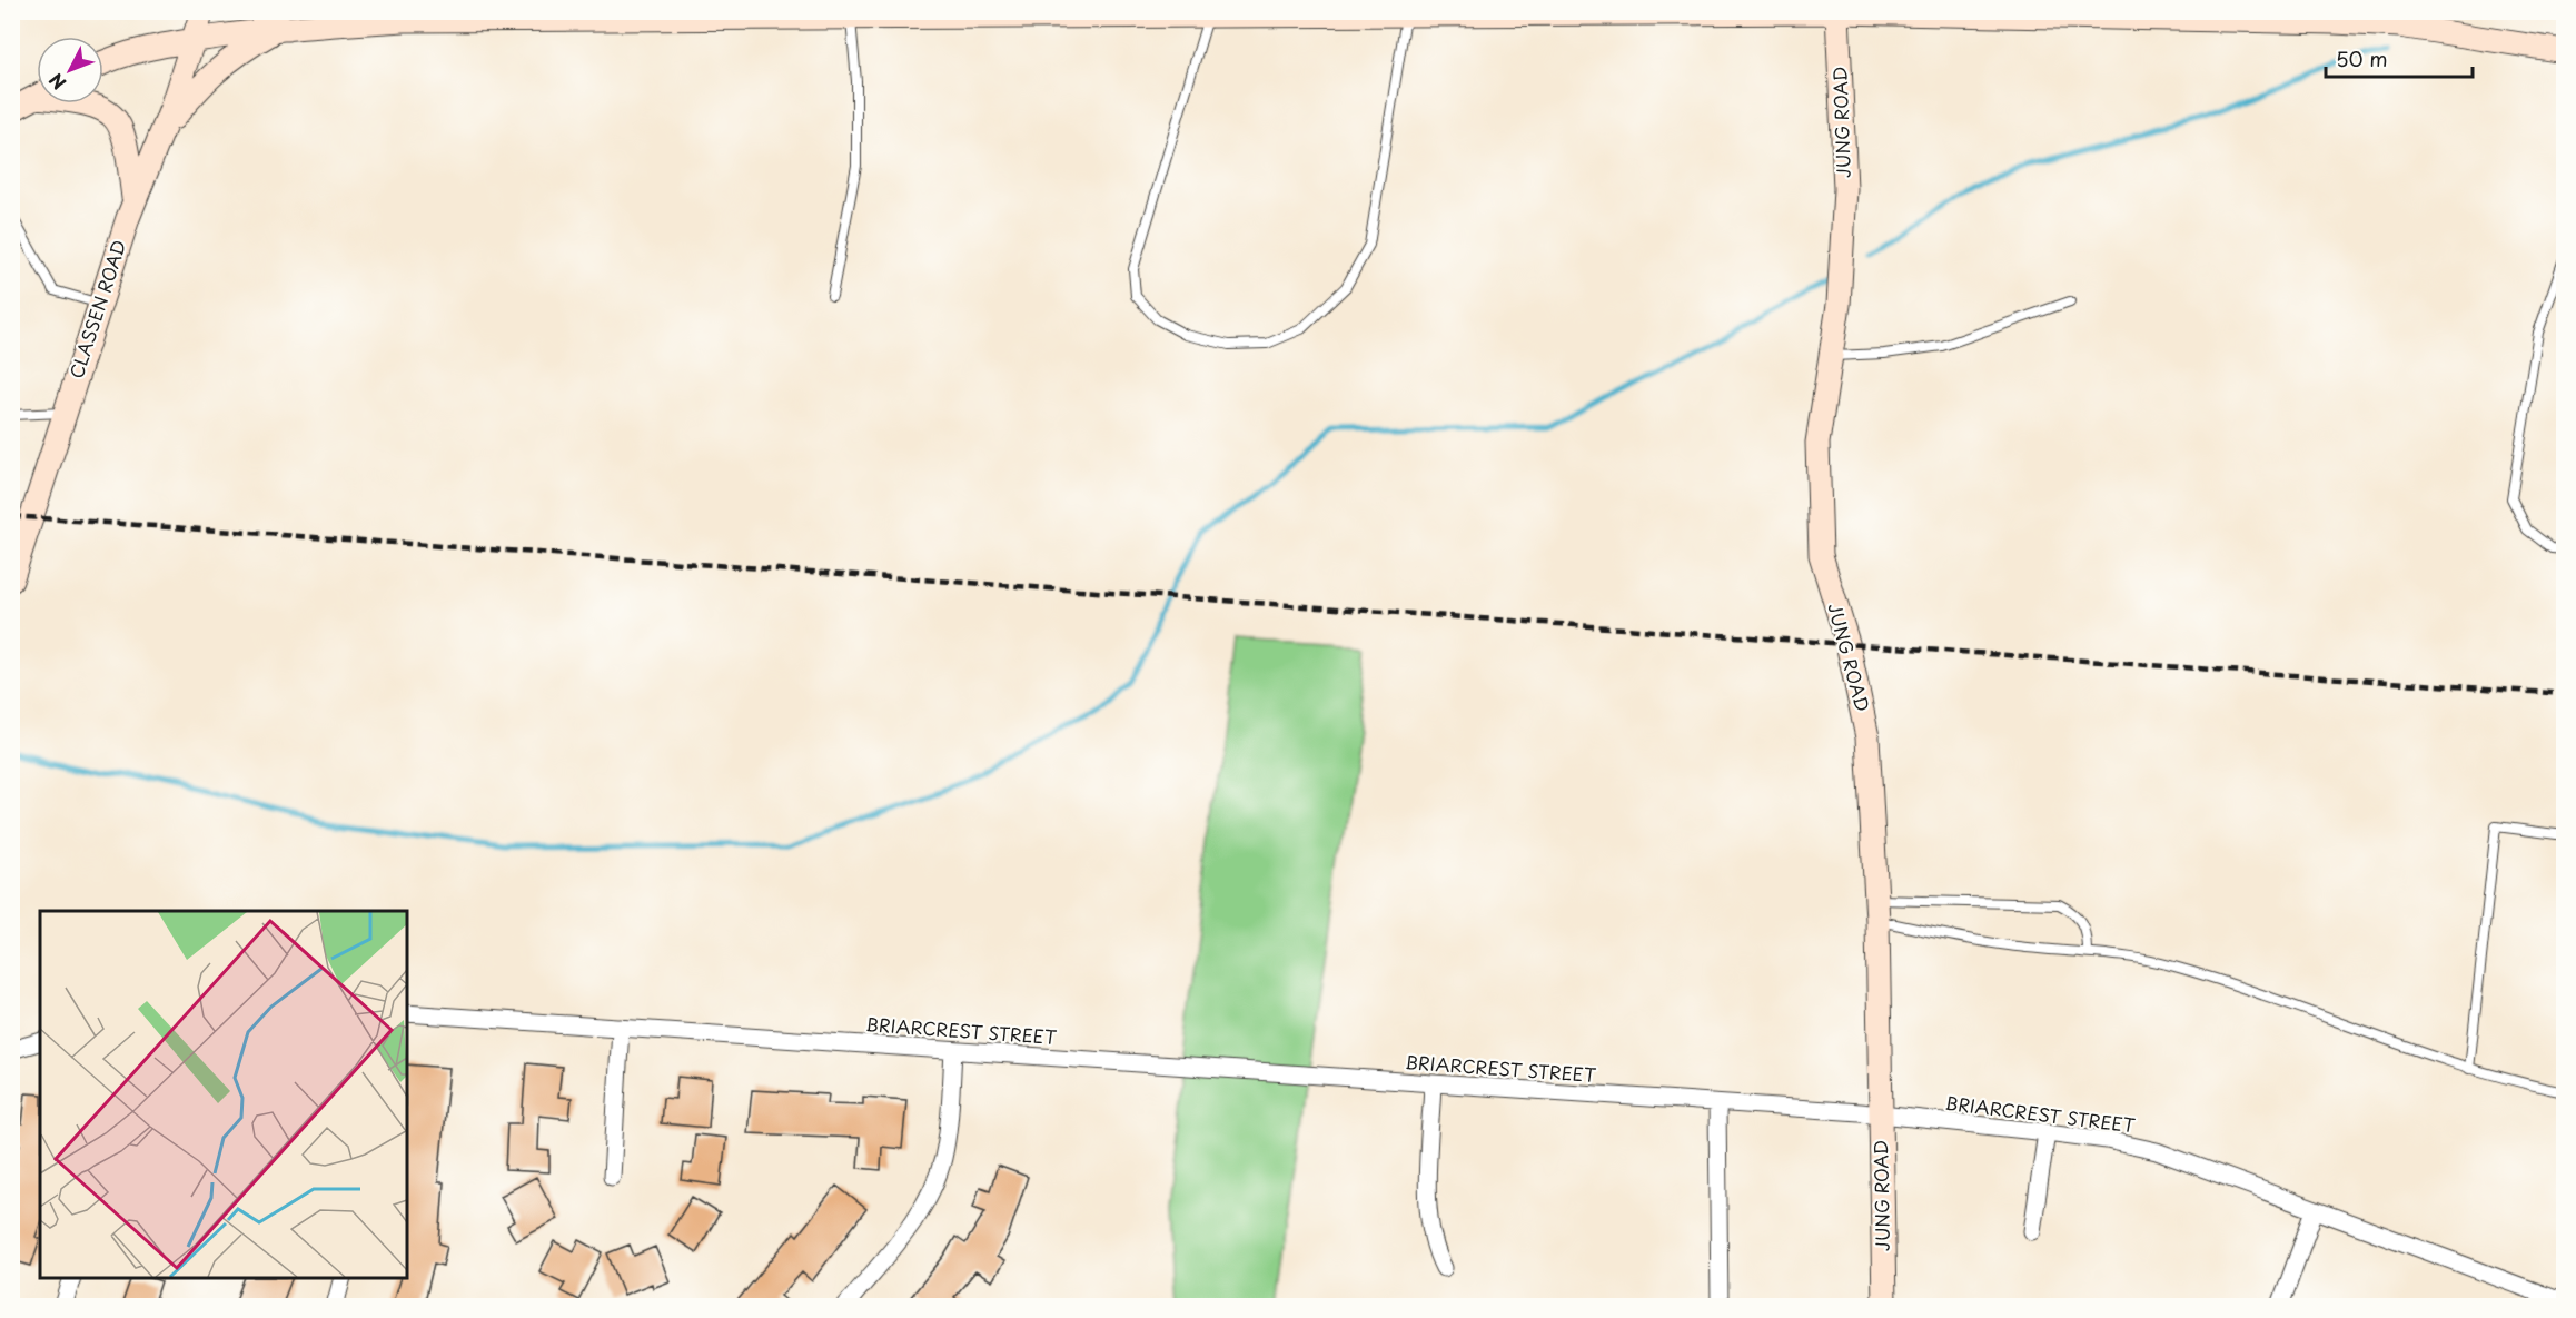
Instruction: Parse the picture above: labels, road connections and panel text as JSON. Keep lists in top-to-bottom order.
{
  "streets": {
    "street": ["JUNG ROAD", "CLASSEN ROAD", "BRIARCREST STREET"]
  },
  "crossings": [
    ["JUNG ROAD", "BRIARCREST STREET"]
  ],
  "scale_bar": "50 m",
  "north": "bottom left"
}
